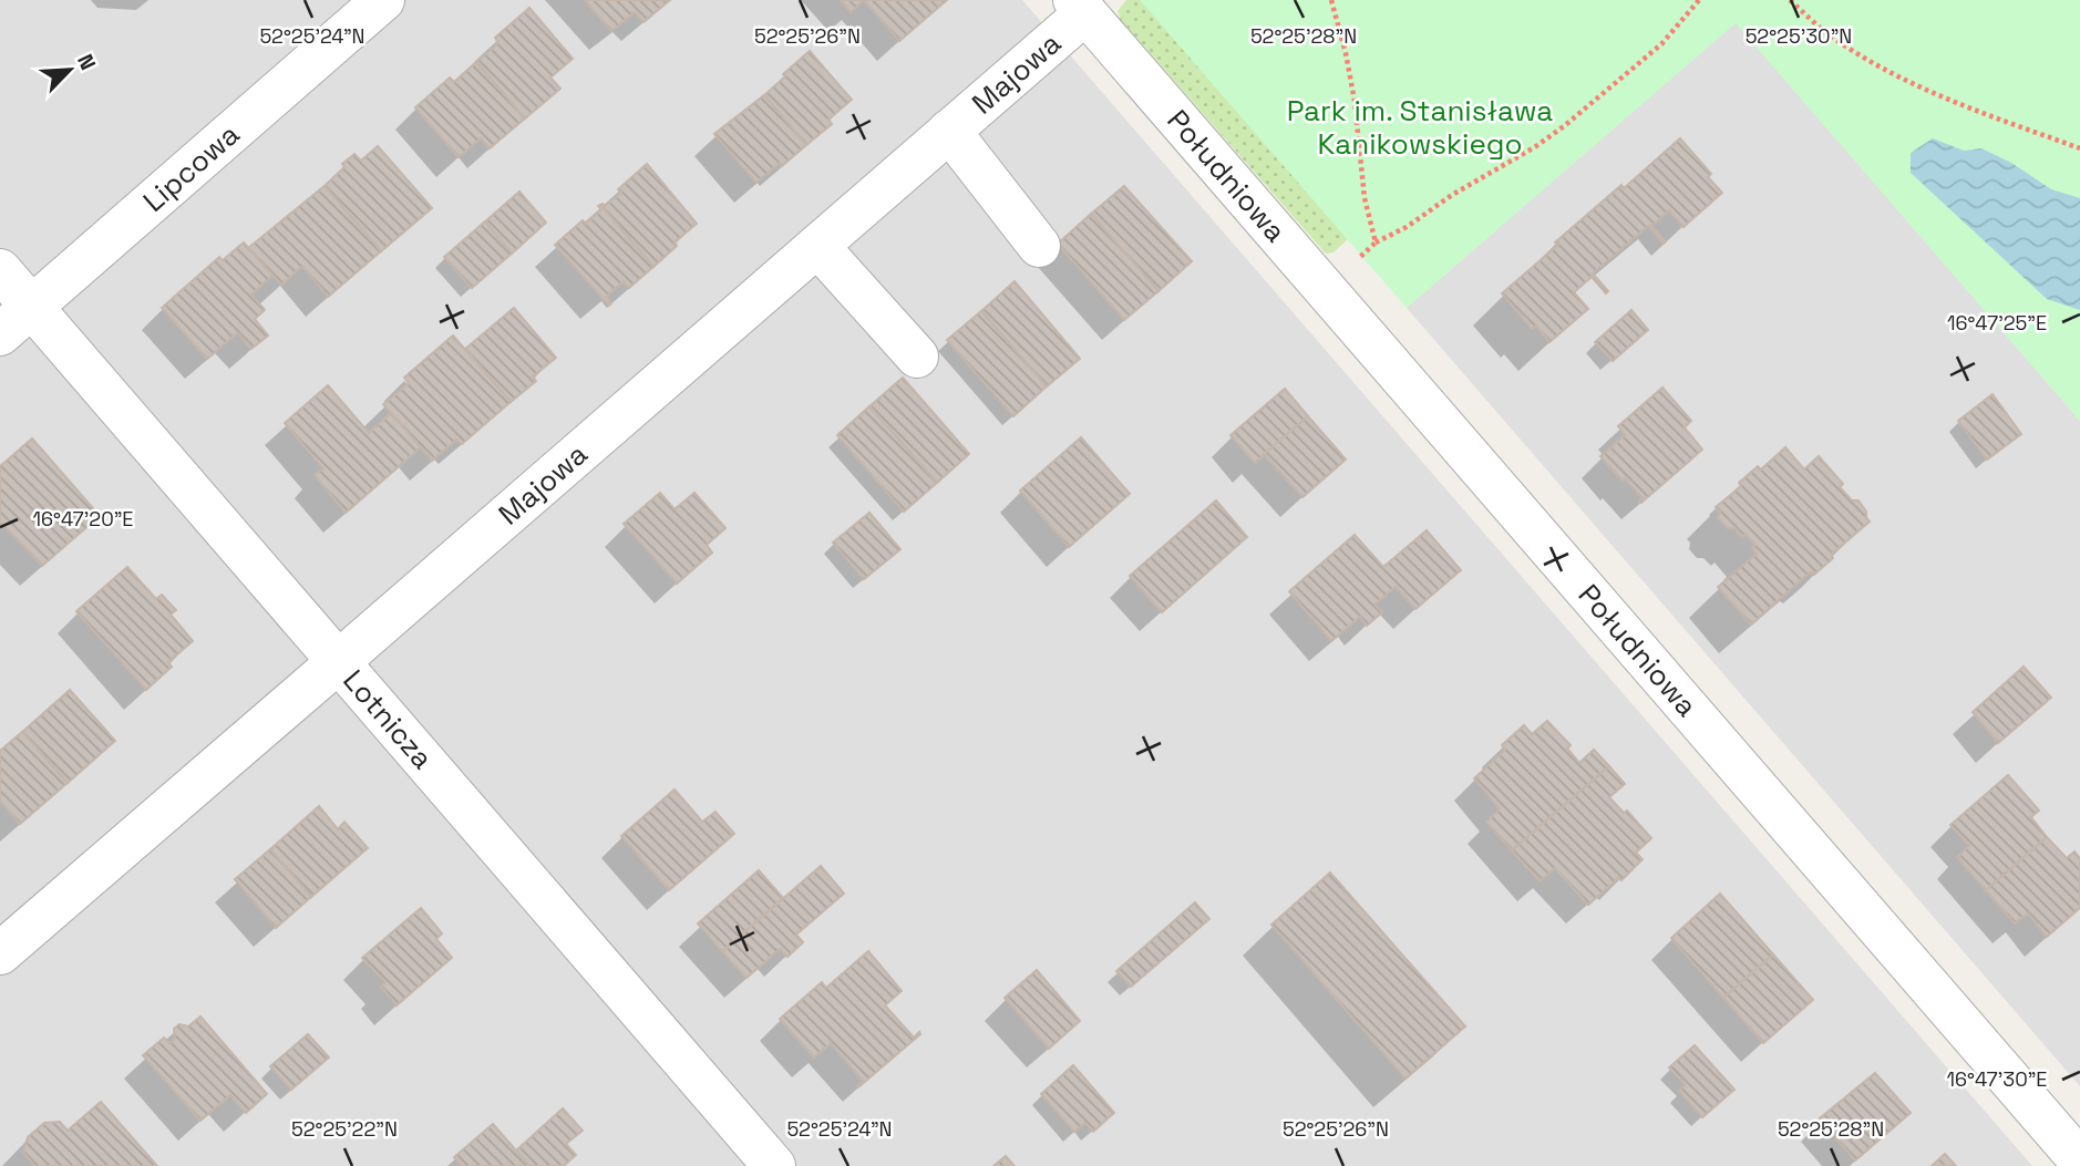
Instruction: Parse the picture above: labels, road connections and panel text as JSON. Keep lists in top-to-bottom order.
{
  "streets": {
    "street": [
      "Majowa",
      "Lipcowa",
      "Południowa",
      "Lotnicza"
    ]
  },
  "crossings": [
    ["Majowa", "Południowa"],
    ["Majowa", "Lotnicza"],
    ["Lipcowa", "Lotnicza"]
  ],
  "parks": ["Park im. Stanisława Kanikowskiego"],
  "north": "top right",
  "coordinates": [
    "52°25'24\"N",
    "52°25'26\"N",
    "52°25'28\"N",
    "52°25'30\"N",
    "16°47'25\"E",
    "16°47'20\"E",
    "16°47'30\"E",
    "52°25'22\"N"
  ]
}
